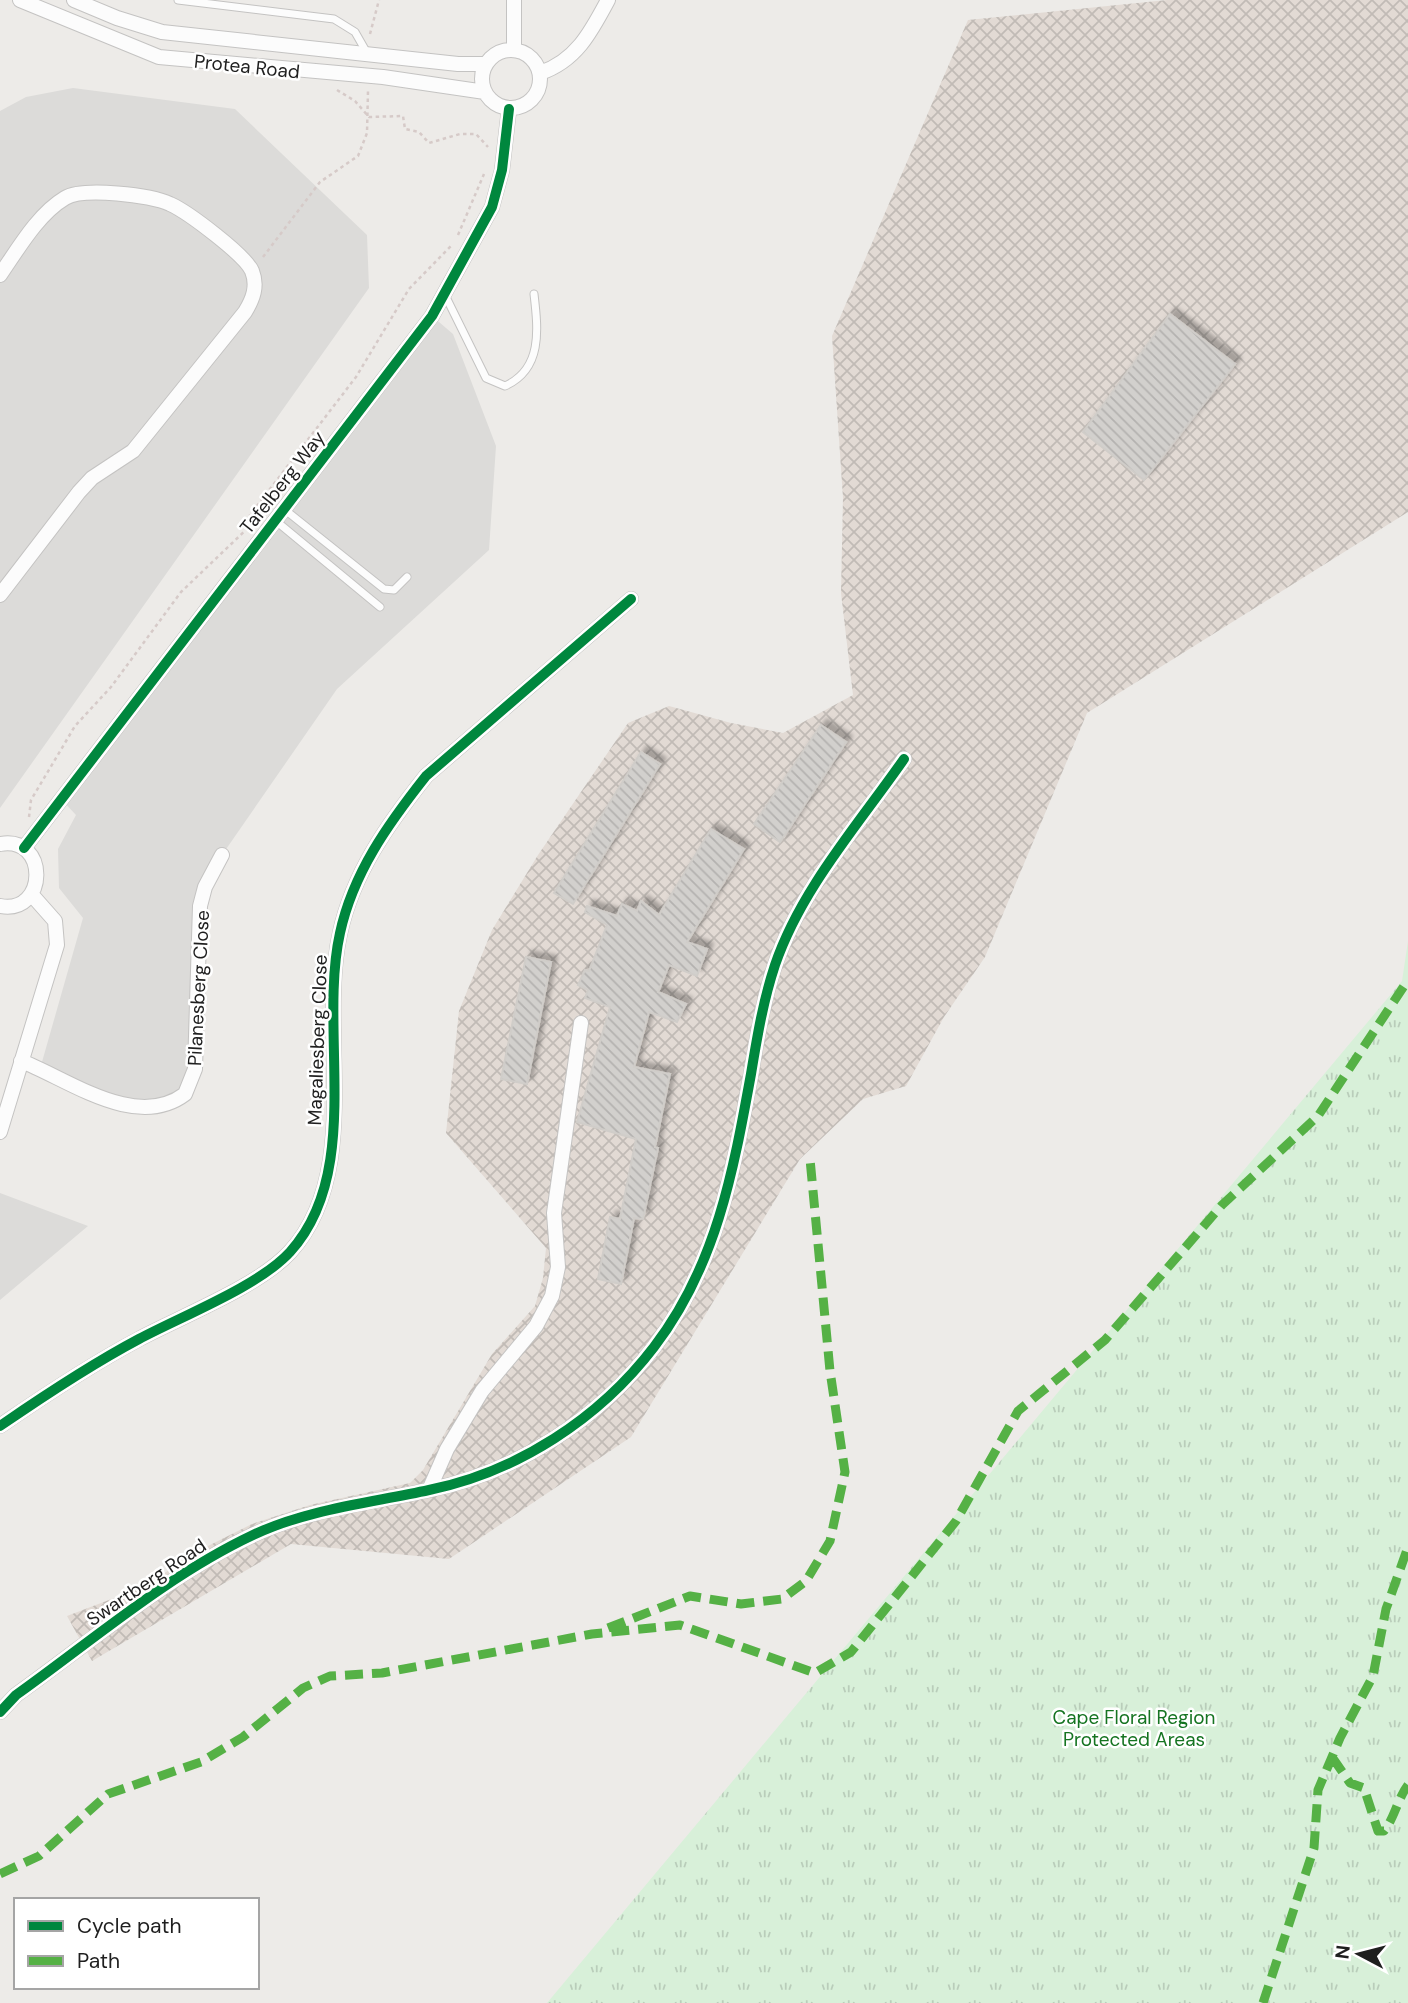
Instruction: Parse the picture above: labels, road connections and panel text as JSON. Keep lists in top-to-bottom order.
{
  "streets": {
    "street": [
      "Protea Road",
      "Tafelberg Way",
      "Pilanesberg Close",
      "Magaliesberg Close",
      "Swartberg Road"
    ]
  },
  "crossings": [
    ["Protea Road", "Tafelberg Way"]
  ],
  "parks": ["Cape Floral Region Protected Areas"],
  "legend": ["Cycle path", "Path"],
  "north": "left"
}
